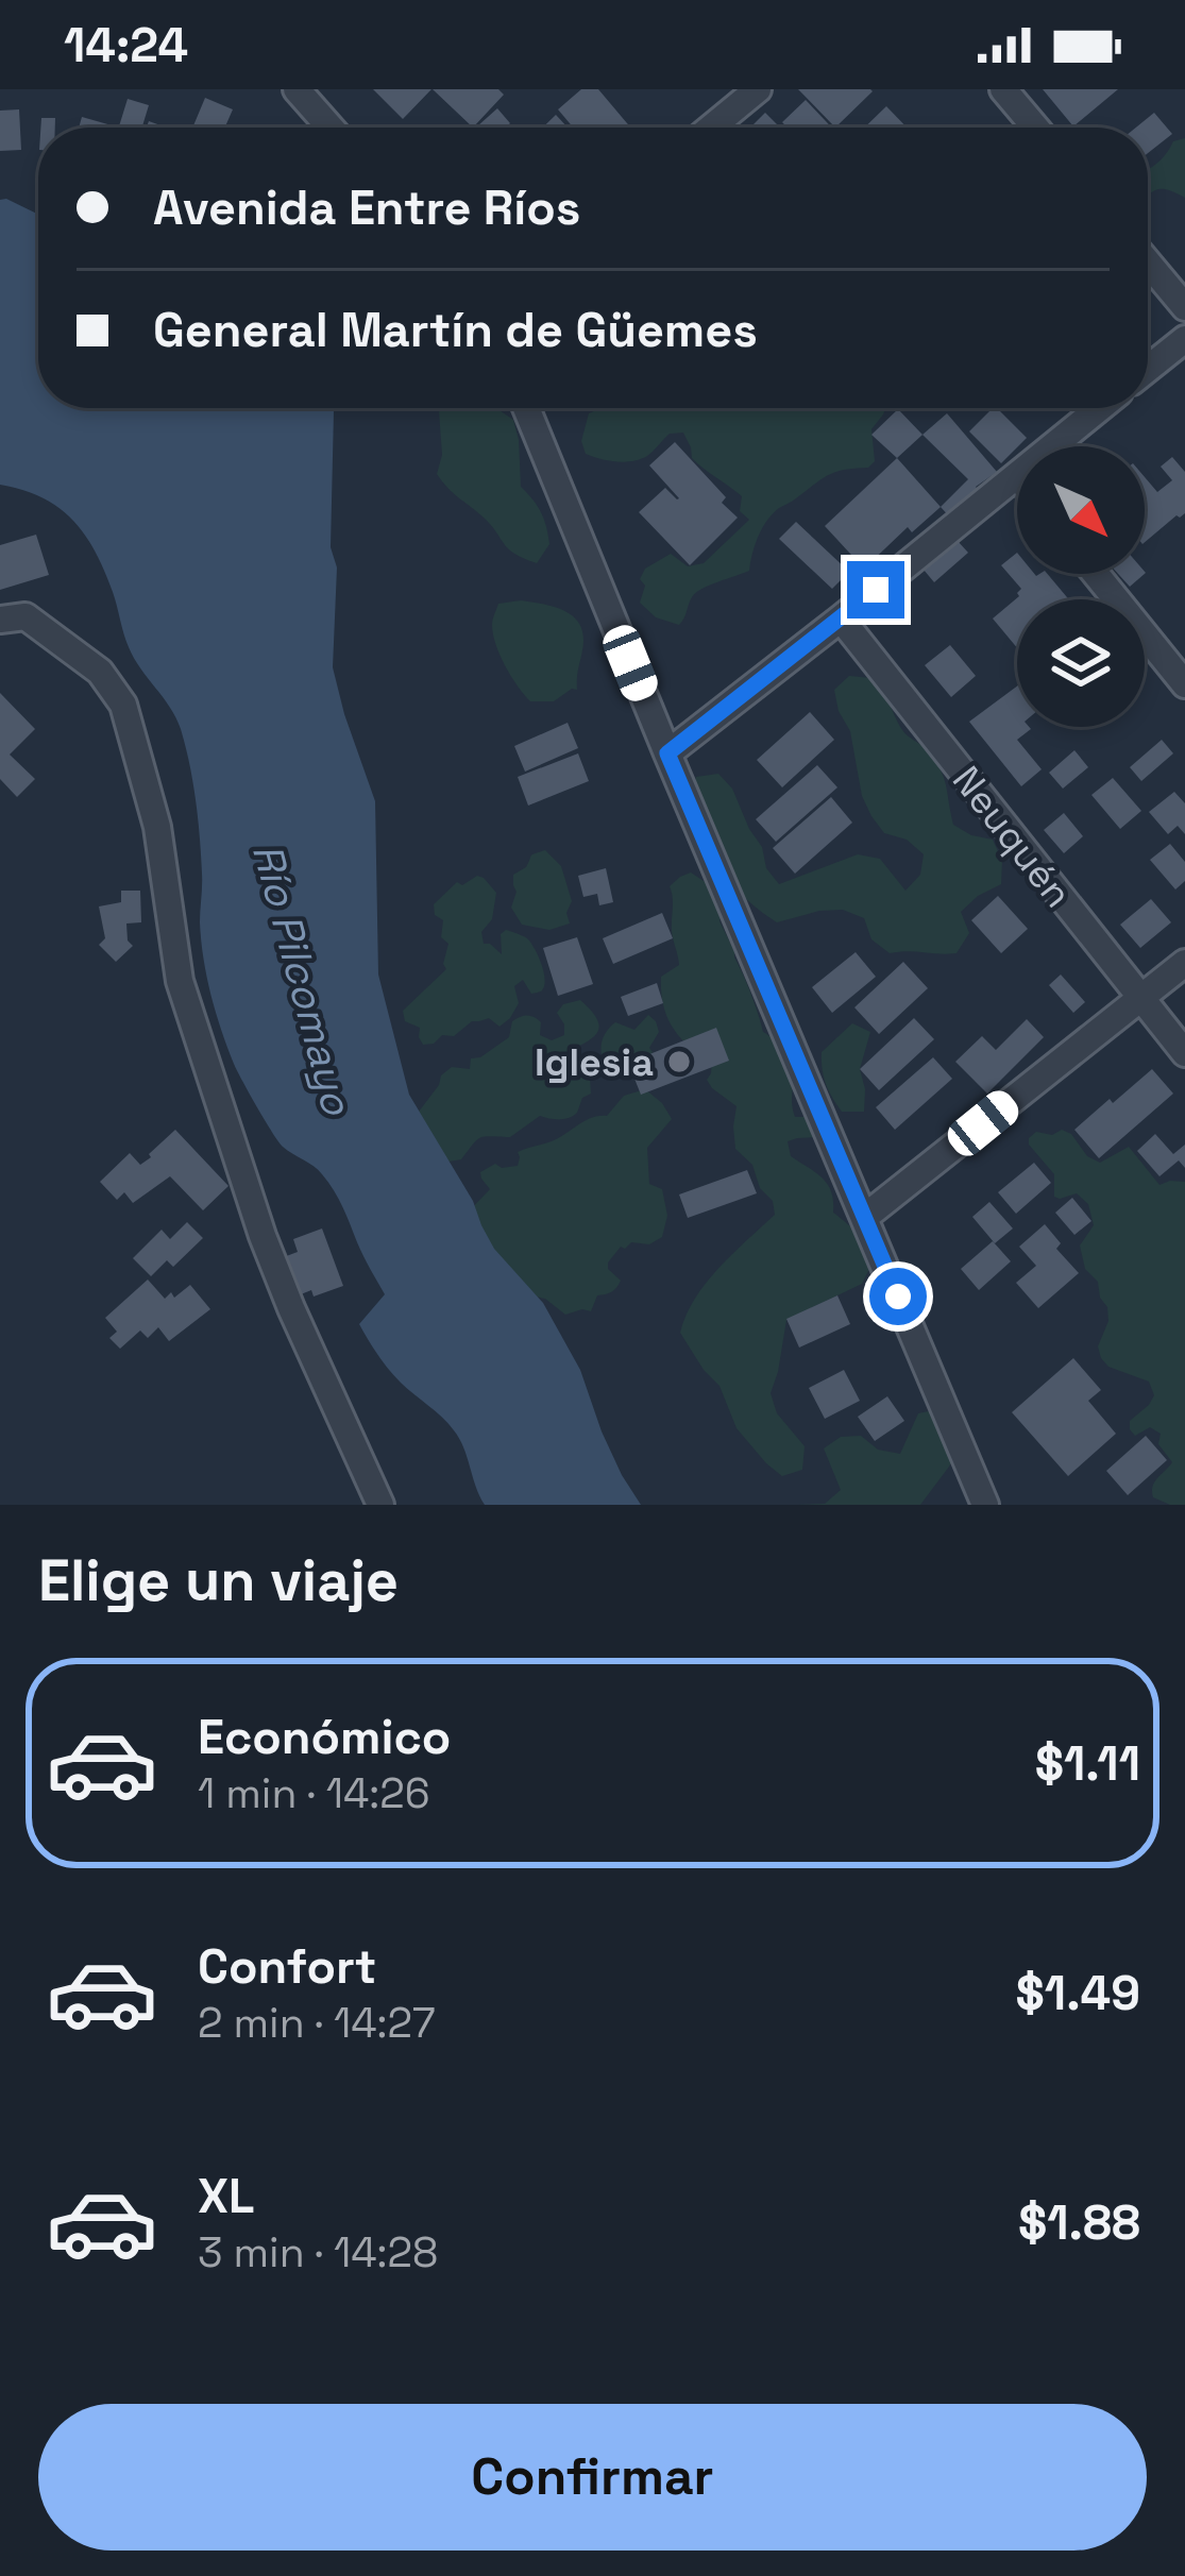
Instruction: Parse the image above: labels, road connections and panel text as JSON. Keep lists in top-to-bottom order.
{
  "streets": {
    "street": ["Neuquén"]
  },
  "water": ["Río Pilcomayo"],
  "places": ["Iglesia"],
  "north": "bottom right",
  "page": {
    "status": "14:24",
    "banner": ["Avenida Entre Ríos", "General Martín de Güemes"],
    "heading": "Elige un viaje",
    "list": [
      {
        "name": "Económico",
        "note": "1 min · 14:26",
        "value": "$1.11"
      },
      {
        "name": "Confort",
        "note": "2 min · 14:27",
        "value": "$1.49"
      },
      {
        "name": "XL",
        "note": "3 min · 14:28",
        "value": "$1.88"
      }
    ],
    "buttons": "Confirmar"
  }
}
